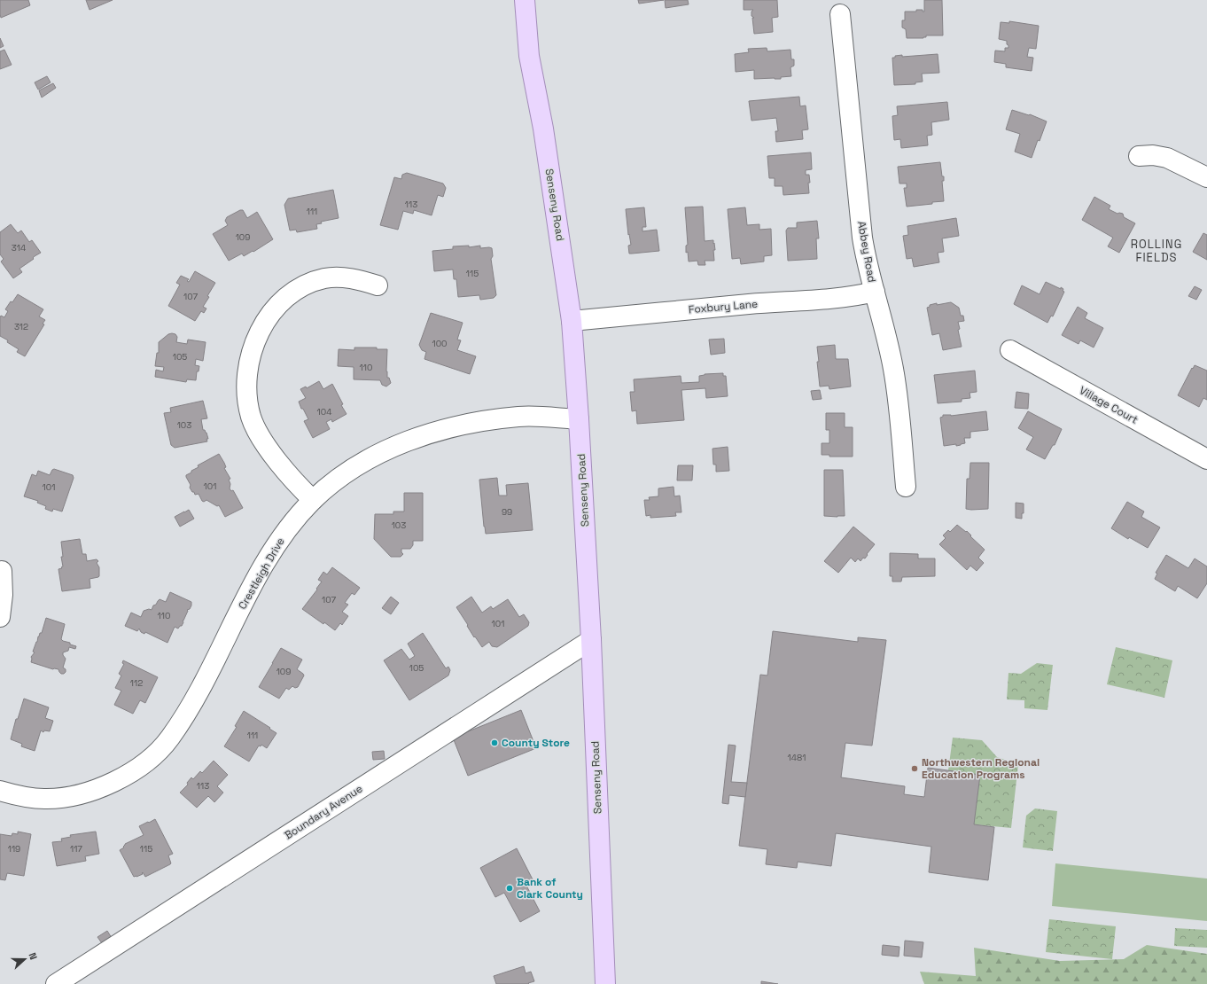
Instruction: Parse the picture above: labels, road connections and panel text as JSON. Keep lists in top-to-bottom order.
{
  "streets": {
    "main road": ["Senseny Road"],
    "street": [
      "Abbey Road",
      "Foxbury Lane",
      "Village Court",
      "Crestleigh Drive",
      "Boundary Avenue"
    ]
  },
  "crossings": [
    ["Senseny Road", "Foxbury Lane"],
    ["Senseny Road", "Crestleigh Drive"],
    ["Senseny Road", "Boundary Avenue"],
    ["Abbey Road", "Foxbury Lane"]
  ],
  "districts": ["ROLLING FIELDS"],
  "places": ["County Store", "Northwestern Regional Education Programs", "Bank of Clark County"],
  "house_numbers": [
    "113",
    "111",
    "109",
    "314",
    "115",
    "107",
    "312",
    "100",
    "105",
    "110",
    "104",
    "103",
    "101",
    "101",
    "99",
    "103",
    "107",
    "110",
    "101",
    "105",
    "109",
    "112",
    "111",
    "1481",
    "113",
    "119",
    "117",
    "115"
  ],
  "north": "right"
}
